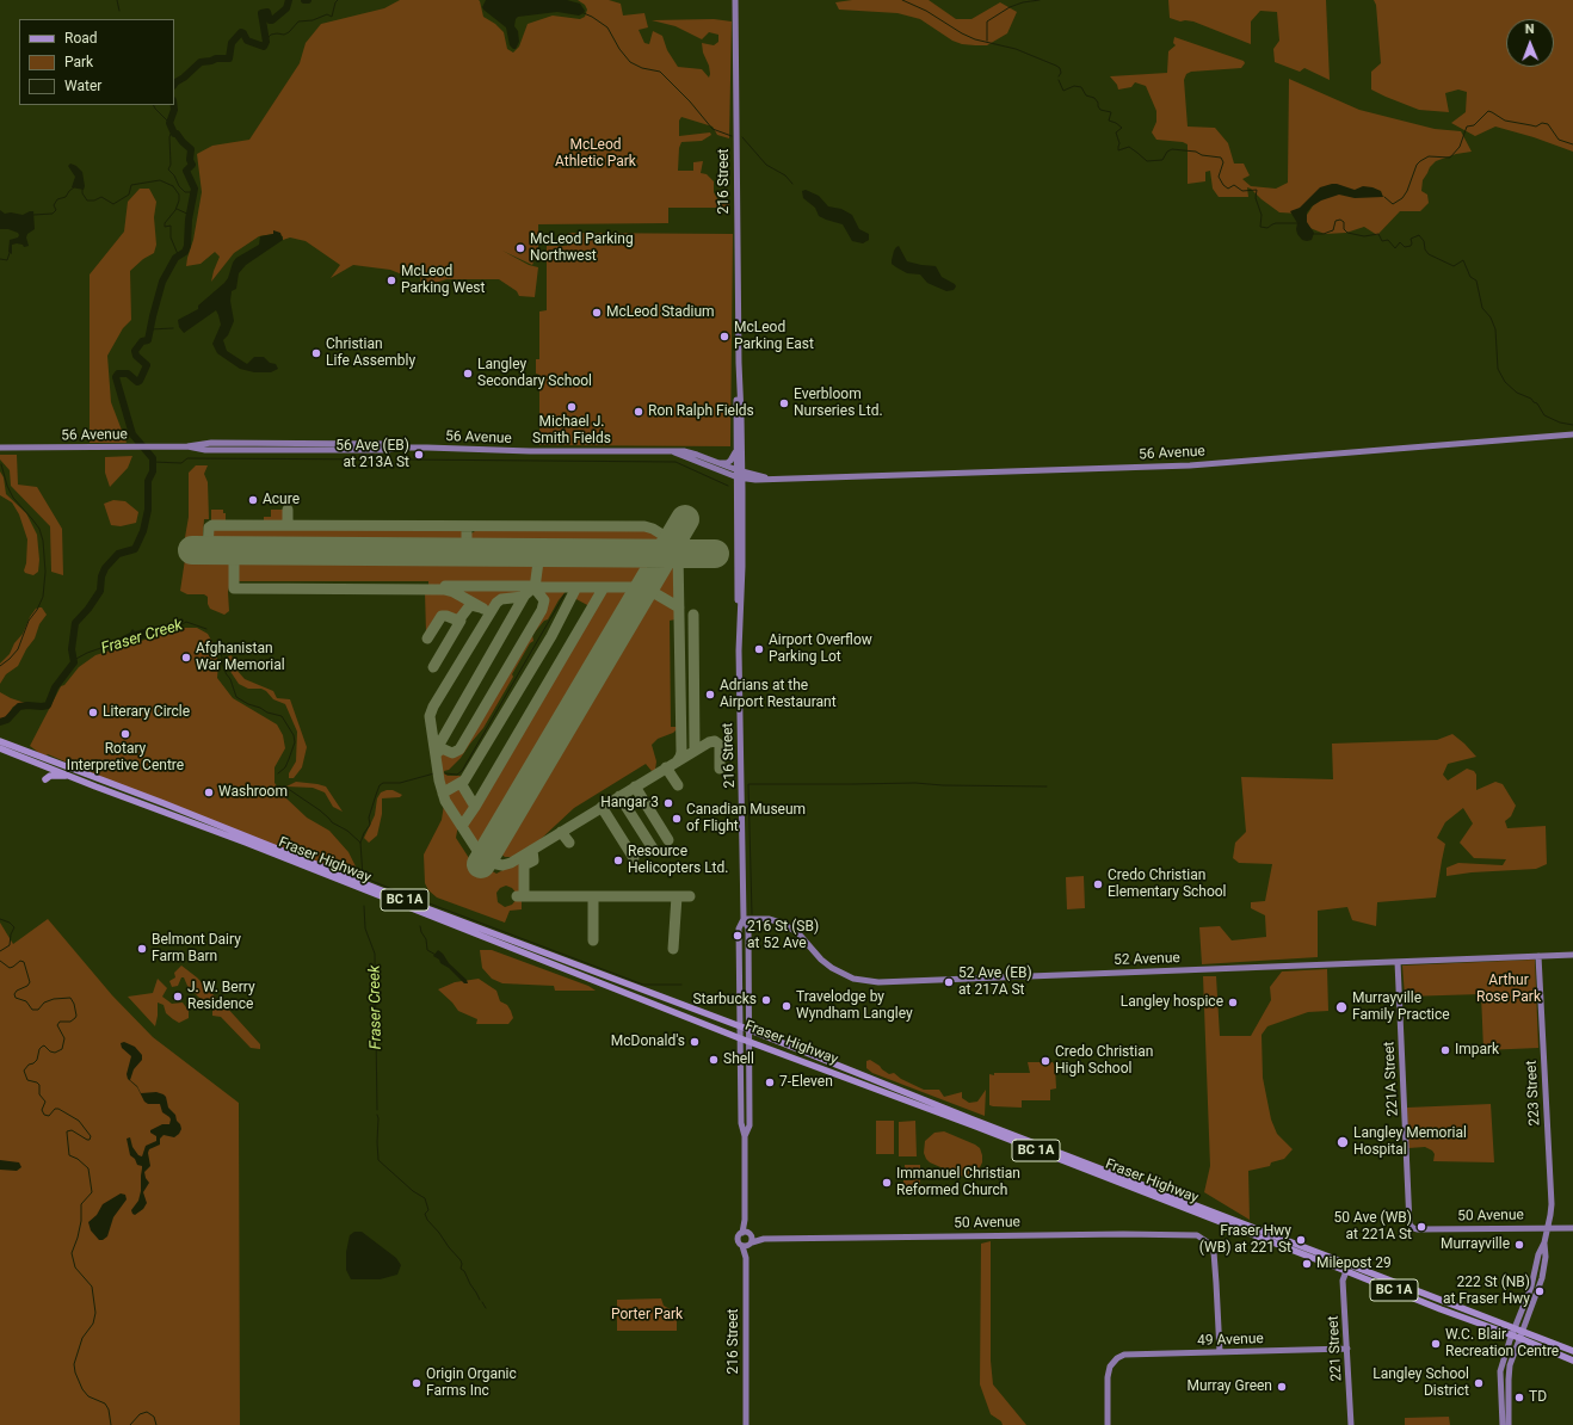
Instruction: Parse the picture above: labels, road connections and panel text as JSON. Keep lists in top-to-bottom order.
{
  "streets": {
    "main road": [
      "216 Street",
      "56 Avenue",
      "Fraser Highway",
      "BC 1A",
      "52 Avenue",
      "221A Street",
      "223 Street",
      "50 Avenue",
      "49 Avenue",
      "221 Street"
    ]
  },
  "crossings": [
    ["216 Street", "56 Avenue"],
    ["216 Street", "Fraser Highway"],
    ["216 Street", "52 Avenue"],
    ["216 Street", "50 Avenue"],
    ["Fraser Highway", "223 Street"],
    ["Fraser Highway", "221 Street"],
    ["52 Avenue", "221A Street"],
    ["52 Avenue", "223 Street"],
    ["221A Street", "50 Avenue"],
    ["223 Street", "50 Avenue"],
    ["50 Avenue", "49 Avenue"],
    ["49 Avenue", "221 Street"]
  ],
  "water": ["Fraser Creek"],
  "parks": ["McLeod Athletic Park", "Arthur Rose Park", "Porter Park"],
  "places": [
    "McLeod Parking Northwest",
    "McLeod Parking West",
    "McLeod Stadium",
    "McLeod Parking East",
    "Christian Life Assembly",
    "Langley Secondary School",
    "Everbloom Nurseries Ltd.",
    "Michael J. Smith Fields",
    "Ron Ralph Fields",
    "56 Ave (EB) at 213A St",
    "Acure",
    "Airport Overflow Parking Lot",
    "Afghanistan War Memorial",
    "Adrians at the Airport Restaurant",
    "Literary Circle",
    "Rotary Interpretive Centre",
    "Washroom",
    "Hangar 3",
    "Canadian Museum of Flight",
    "Resource Helicopters Ltd.",
    "Credo Christian Elementary School",
    "216 St (SB) at 52 Ave",
    "Belmont Dairy Farm Barn",
    "52 Ave (EB) at 217A St",
    "J. W. Berry Residence",
    "Starbucks",
    "Langley hospice",
    "Travelodge by Wyndham Langley",
    "Murrayville Family Practice",
    "McDonald's",
    "Impark",
    "Shell",
    "Credo Christian High School",
    "7-Eleven",
    "Langley Memorial Hospital",
    "Immanuel Christian Reformed Church",
    "50 Ave (WB) at 221A St",
    "Fraser Hwy (WB) at 221 St",
    "Murrayville",
    "Milepost 29",
    "222 St (NB) at Fraser Hwy",
    "W.C. Blair Recreation Centre",
    "Origin Organic Farms Inc",
    "Langley School District",
    "Murray Green",
    "TD"
  ],
  "legend": ["Road", "Park", "Water"],
  "north": "top"
}
